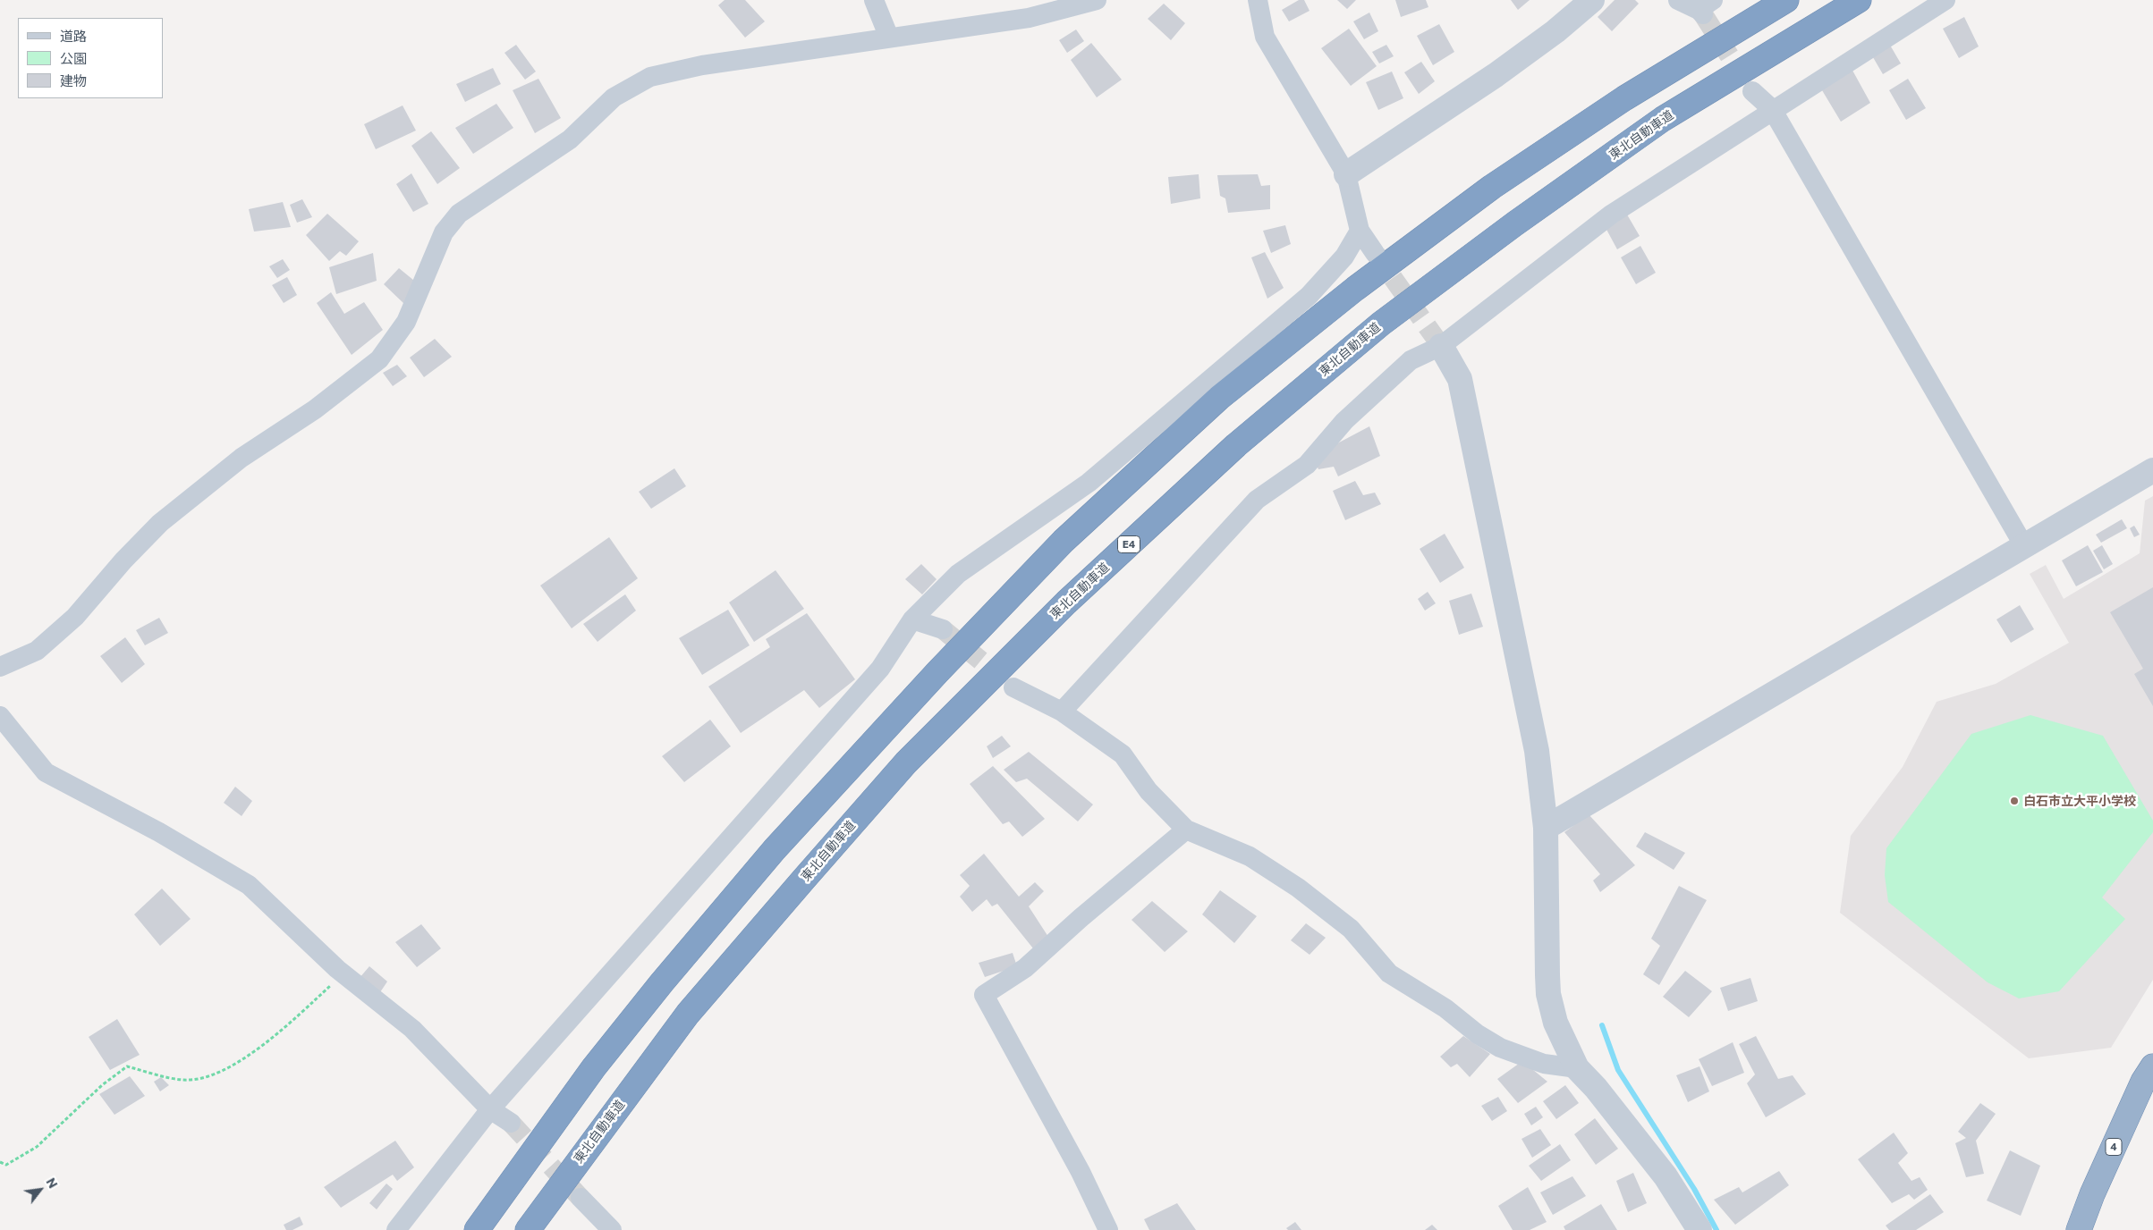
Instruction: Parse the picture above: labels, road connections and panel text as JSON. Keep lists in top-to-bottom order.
{
  "streets": {
    "highway": ["東北自動車道", "E4", "4"]
  },
  "places": ["白石市立大平小学校"],
  "legend": ["道路", "公園", "建物"],
  "north": "top right"
}
